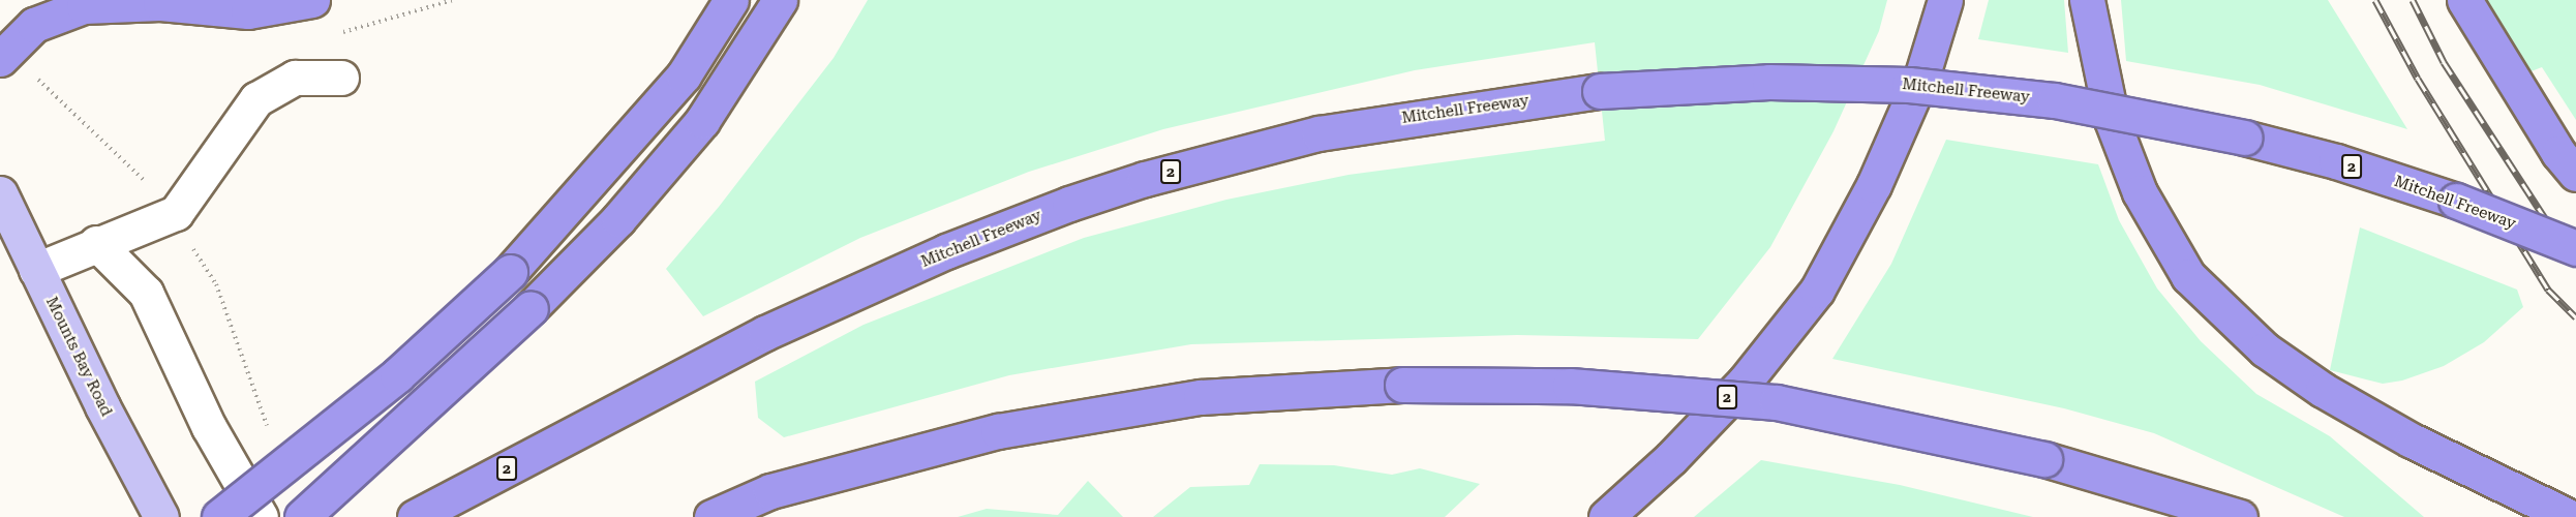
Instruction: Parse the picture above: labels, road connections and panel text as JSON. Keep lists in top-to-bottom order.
{
  "streets": {
    "highway": ["Mitchell Freeway", "2"],
    "main road": ["Mounts Bay Road"]
  }
}
